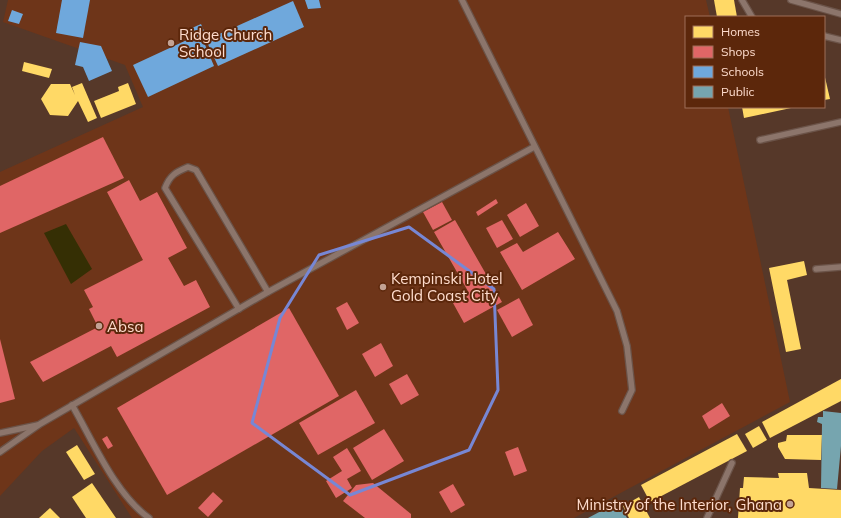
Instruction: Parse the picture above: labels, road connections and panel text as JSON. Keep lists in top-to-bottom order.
{
  "places": [
    "Ridge Church School",
    "Kempinski Hotel Gold Coast City",
    "Absa",
    "Ministry of the Interior, Ghana"
  ],
  "legend": [
    "Homes",
    "Shops",
    "Schools",
    "Public"
  ]
}
